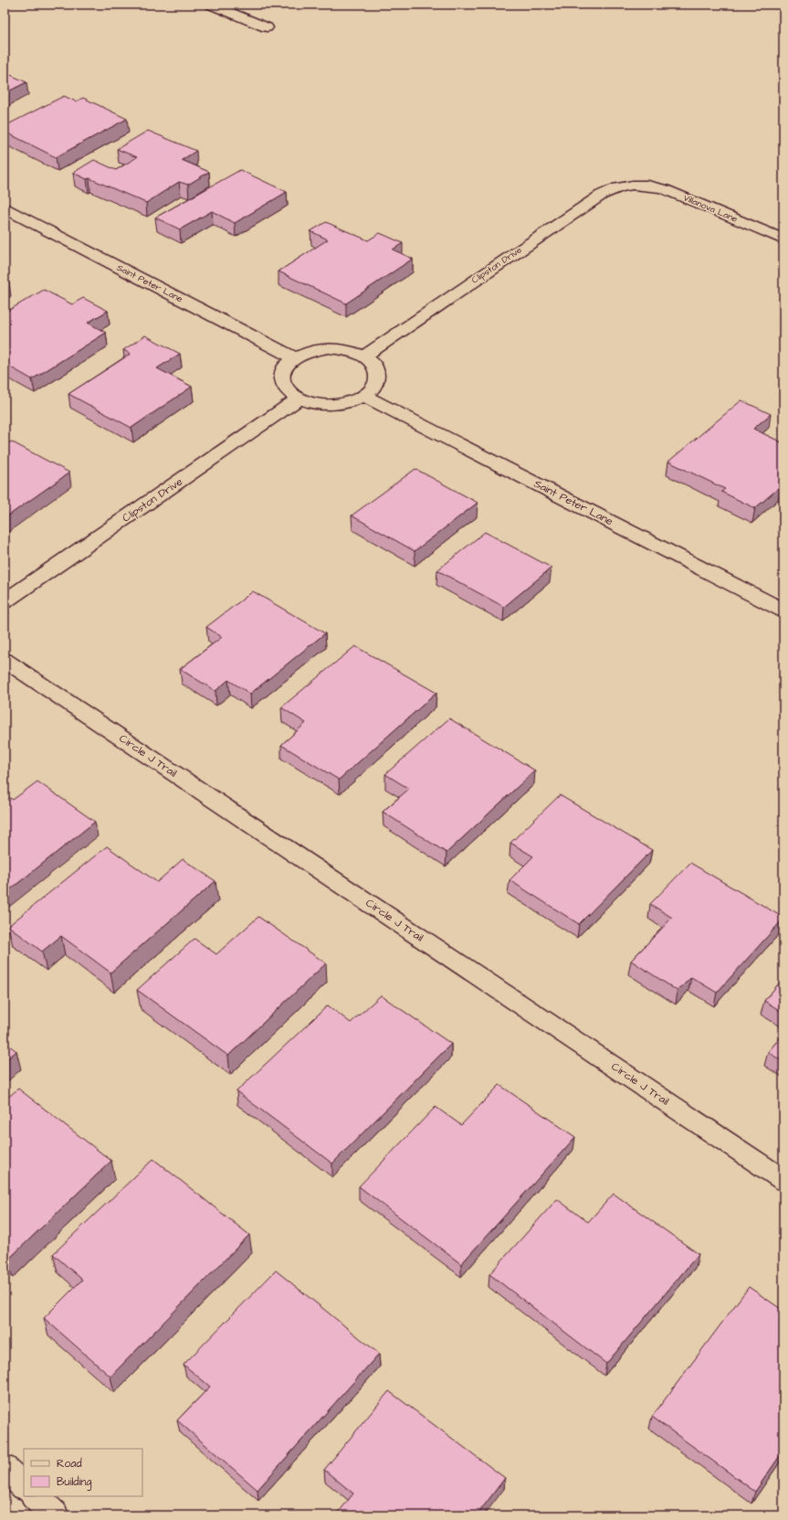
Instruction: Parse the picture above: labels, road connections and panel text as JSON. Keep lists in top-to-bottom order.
{
  "streets": {
    "street": [
      "Villanova Lane",
      "Clipston Drive",
      "Saint Peter Lane",
      "Circle J Trail"
    ]
  },
  "crossings": [
    ["Villanova Lane", "Clipston Drive"],
    ["Clipston Drive", "Saint Peter Lane"]
  ],
  "legend": ["Road", "Building"]
}
